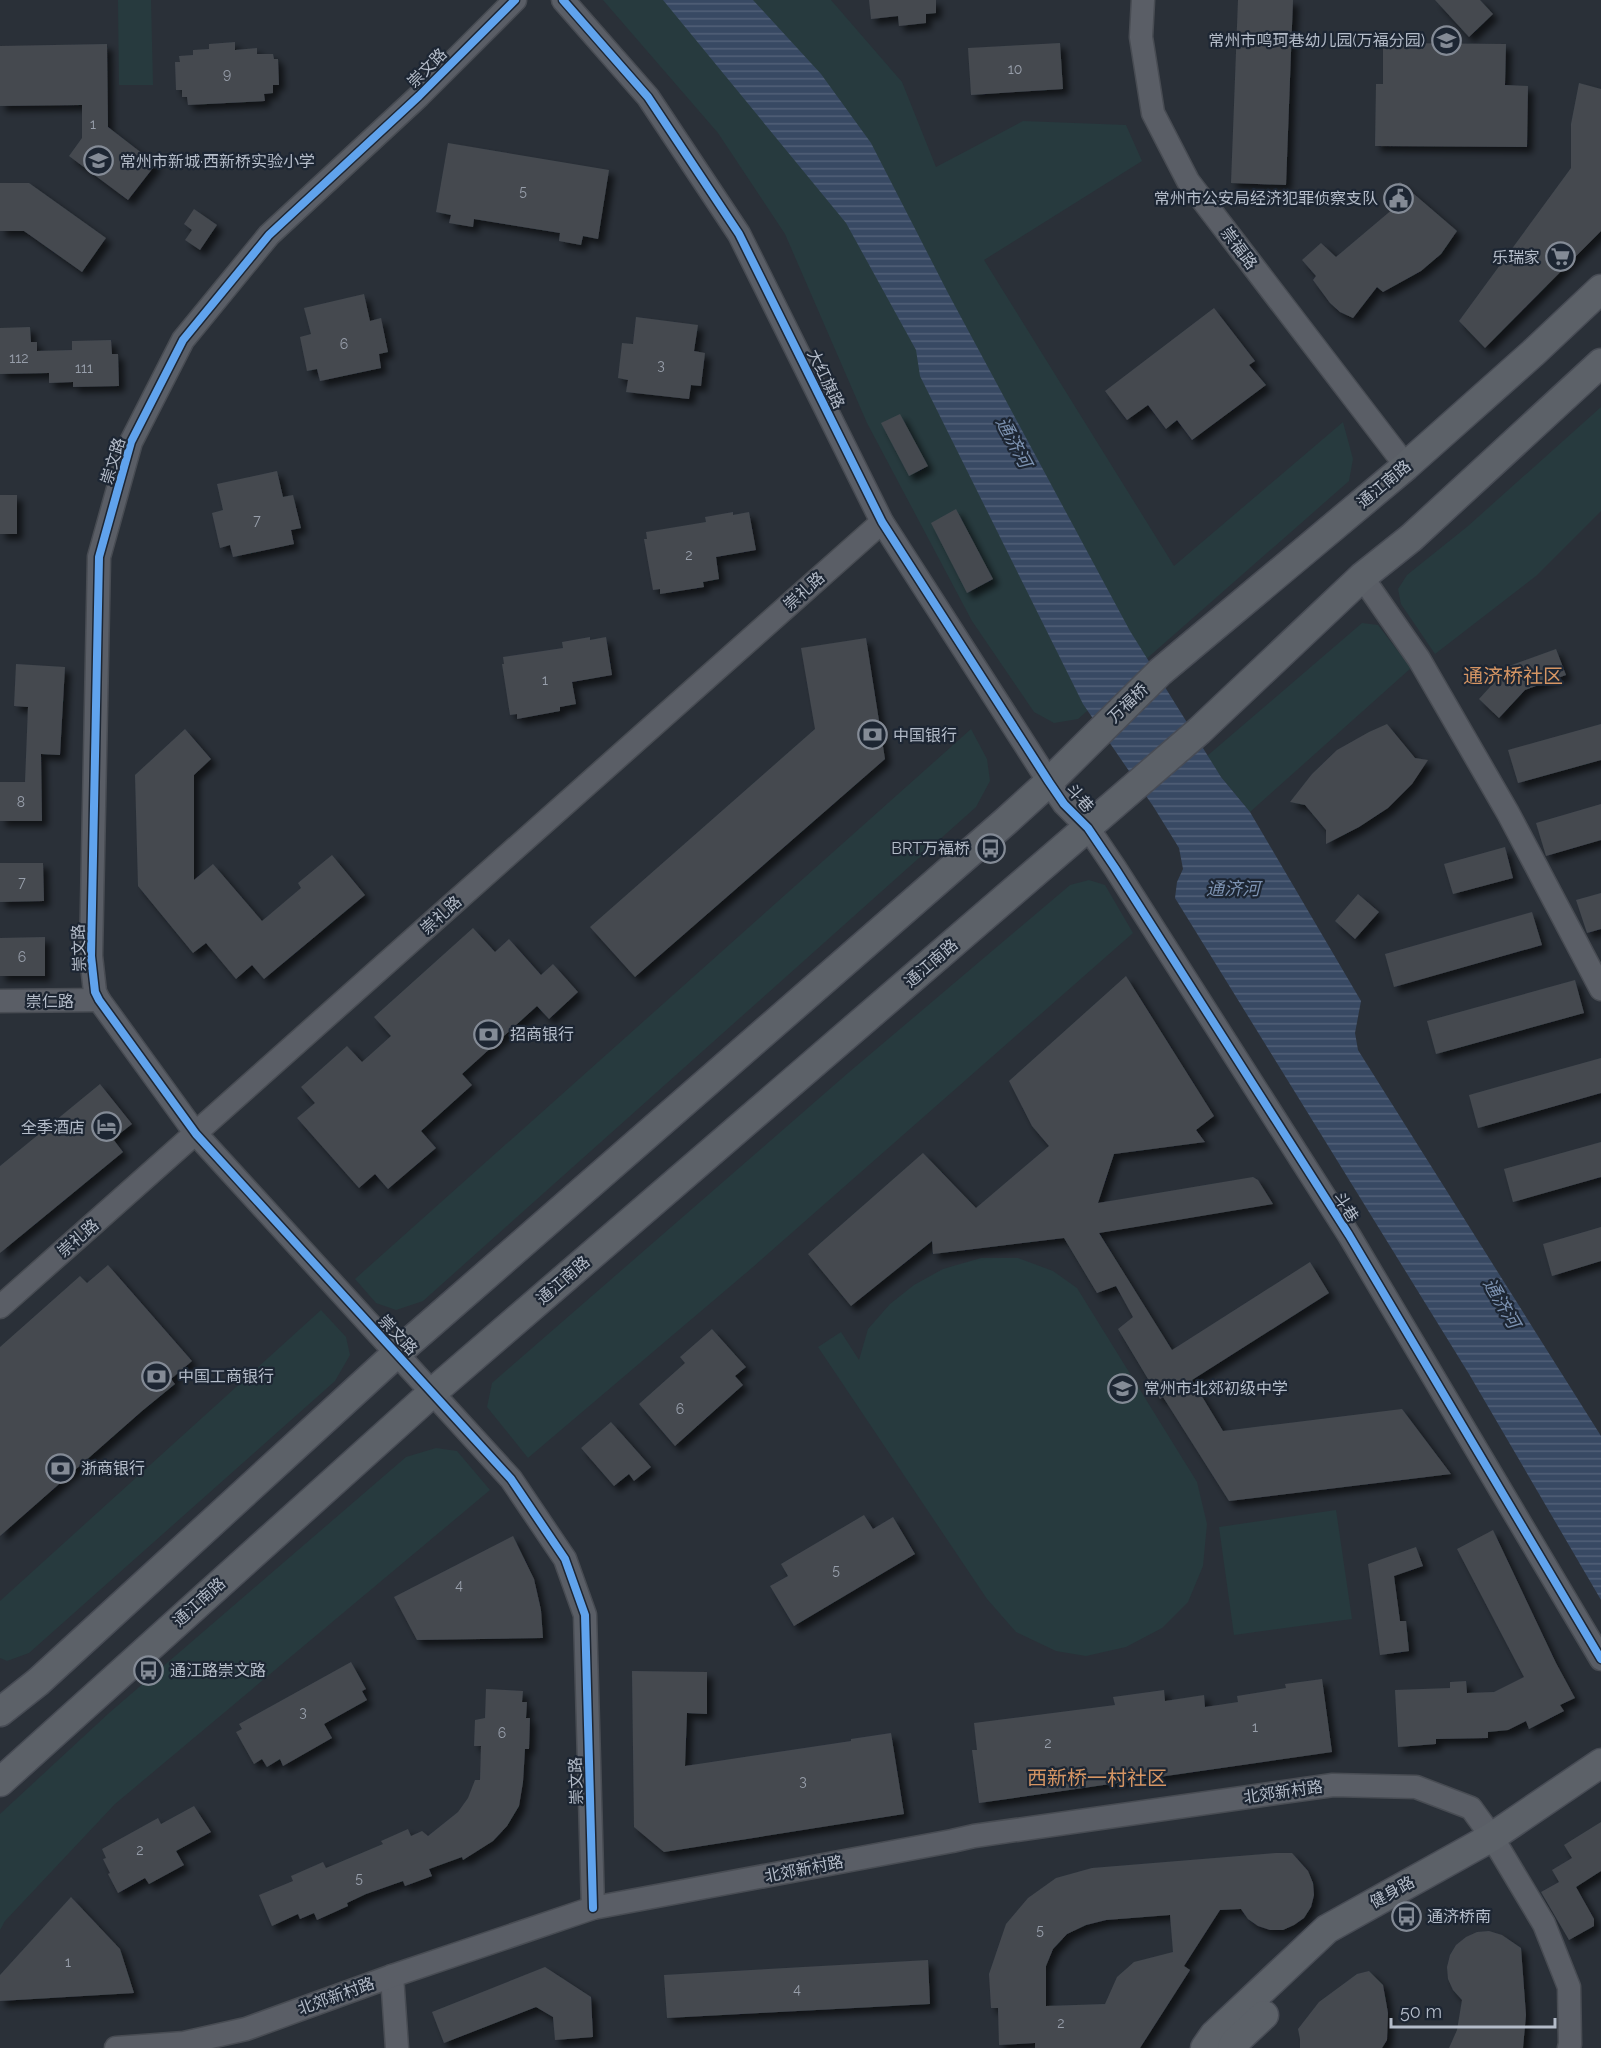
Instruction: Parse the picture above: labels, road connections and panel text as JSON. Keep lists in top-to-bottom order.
{
  "streets": {
    "main road": ["通江南路", "万福桥", "健身路"],
    "street": [
      "崇文路",
      "崇福路",
      "大红旗路",
      "崇礼路",
      "斗巷",
      "崇仁路",
      "北郊新村路"
    ]
  },
  "crossings": [
    ["崇文路", "通江南路"],
    ["崇文路", "崇礼路"],
    ["崇文路", "崇仁路"],
    ["崇文路", "北郊新村路"],
    ["崇福路", "通江南路"],
    ["大红旗路", "崇礼路"],
    ["大红旗路", "万福桥"],
    ["大红旗路", "斗巷"],
    ["通江南路", "万福桥"],
    ["通江南路", "斗巷"],
    ["万福桥", "斗巷"],
    ["北郊新村路", "健身路"]
  ],
  "districts": ["通济桥社区", "西新桥一村社区"],
  "water": ["通济河"],
  "places": {
    "school or university": ["常州市鸣珂巷幼儿园(万福分园)", "常州市新城·西新桥实验小学", "常州市北郊初级中学"],
    "public building": ["常州市公安局经济犯罪侦察支队"],
    "supermarket": ["乐瑞家"],
    "bank": [
      "中国银行",
      "招商银行",
      "中国工商银行",
      "浙商银行"
    ],
    "bus stop": ["BRT万福桥", "通江路崇文路", "通济桥南"],
    "hotel": ["全季酒店"]
  },
  "house_numbers": [
    "10",
    "9",
    "1",
    "5",
    "6",
    "112",
    "3",
    "111",
    "7",
    "2",
    "1",
    "8",
    "7",
    "6",
    "6",
    "5",
    "4",
    "3",
    "1",
    "6",
    "2",
    "3",
    "2",
    "5",
    "5",
    "1",
    "4",
    "2"
  ],
  "scale_bar": "50 m"
}
